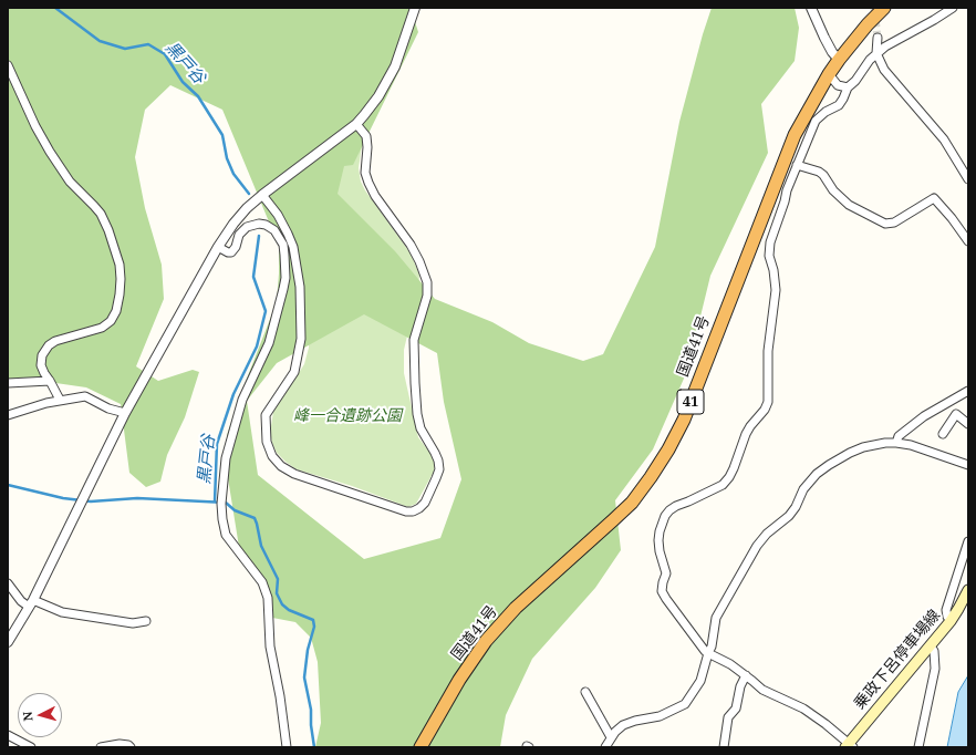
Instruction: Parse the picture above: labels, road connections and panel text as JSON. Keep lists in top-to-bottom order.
{
  "streets": {
    "highway": ["国道41号", "41"],
    "main road": ["乗政下呂停車場線"]
  },
  "water": ["黒戸谷"],
  "parks": ["峰一合遺跡公園"],
  "north": "left"
}
